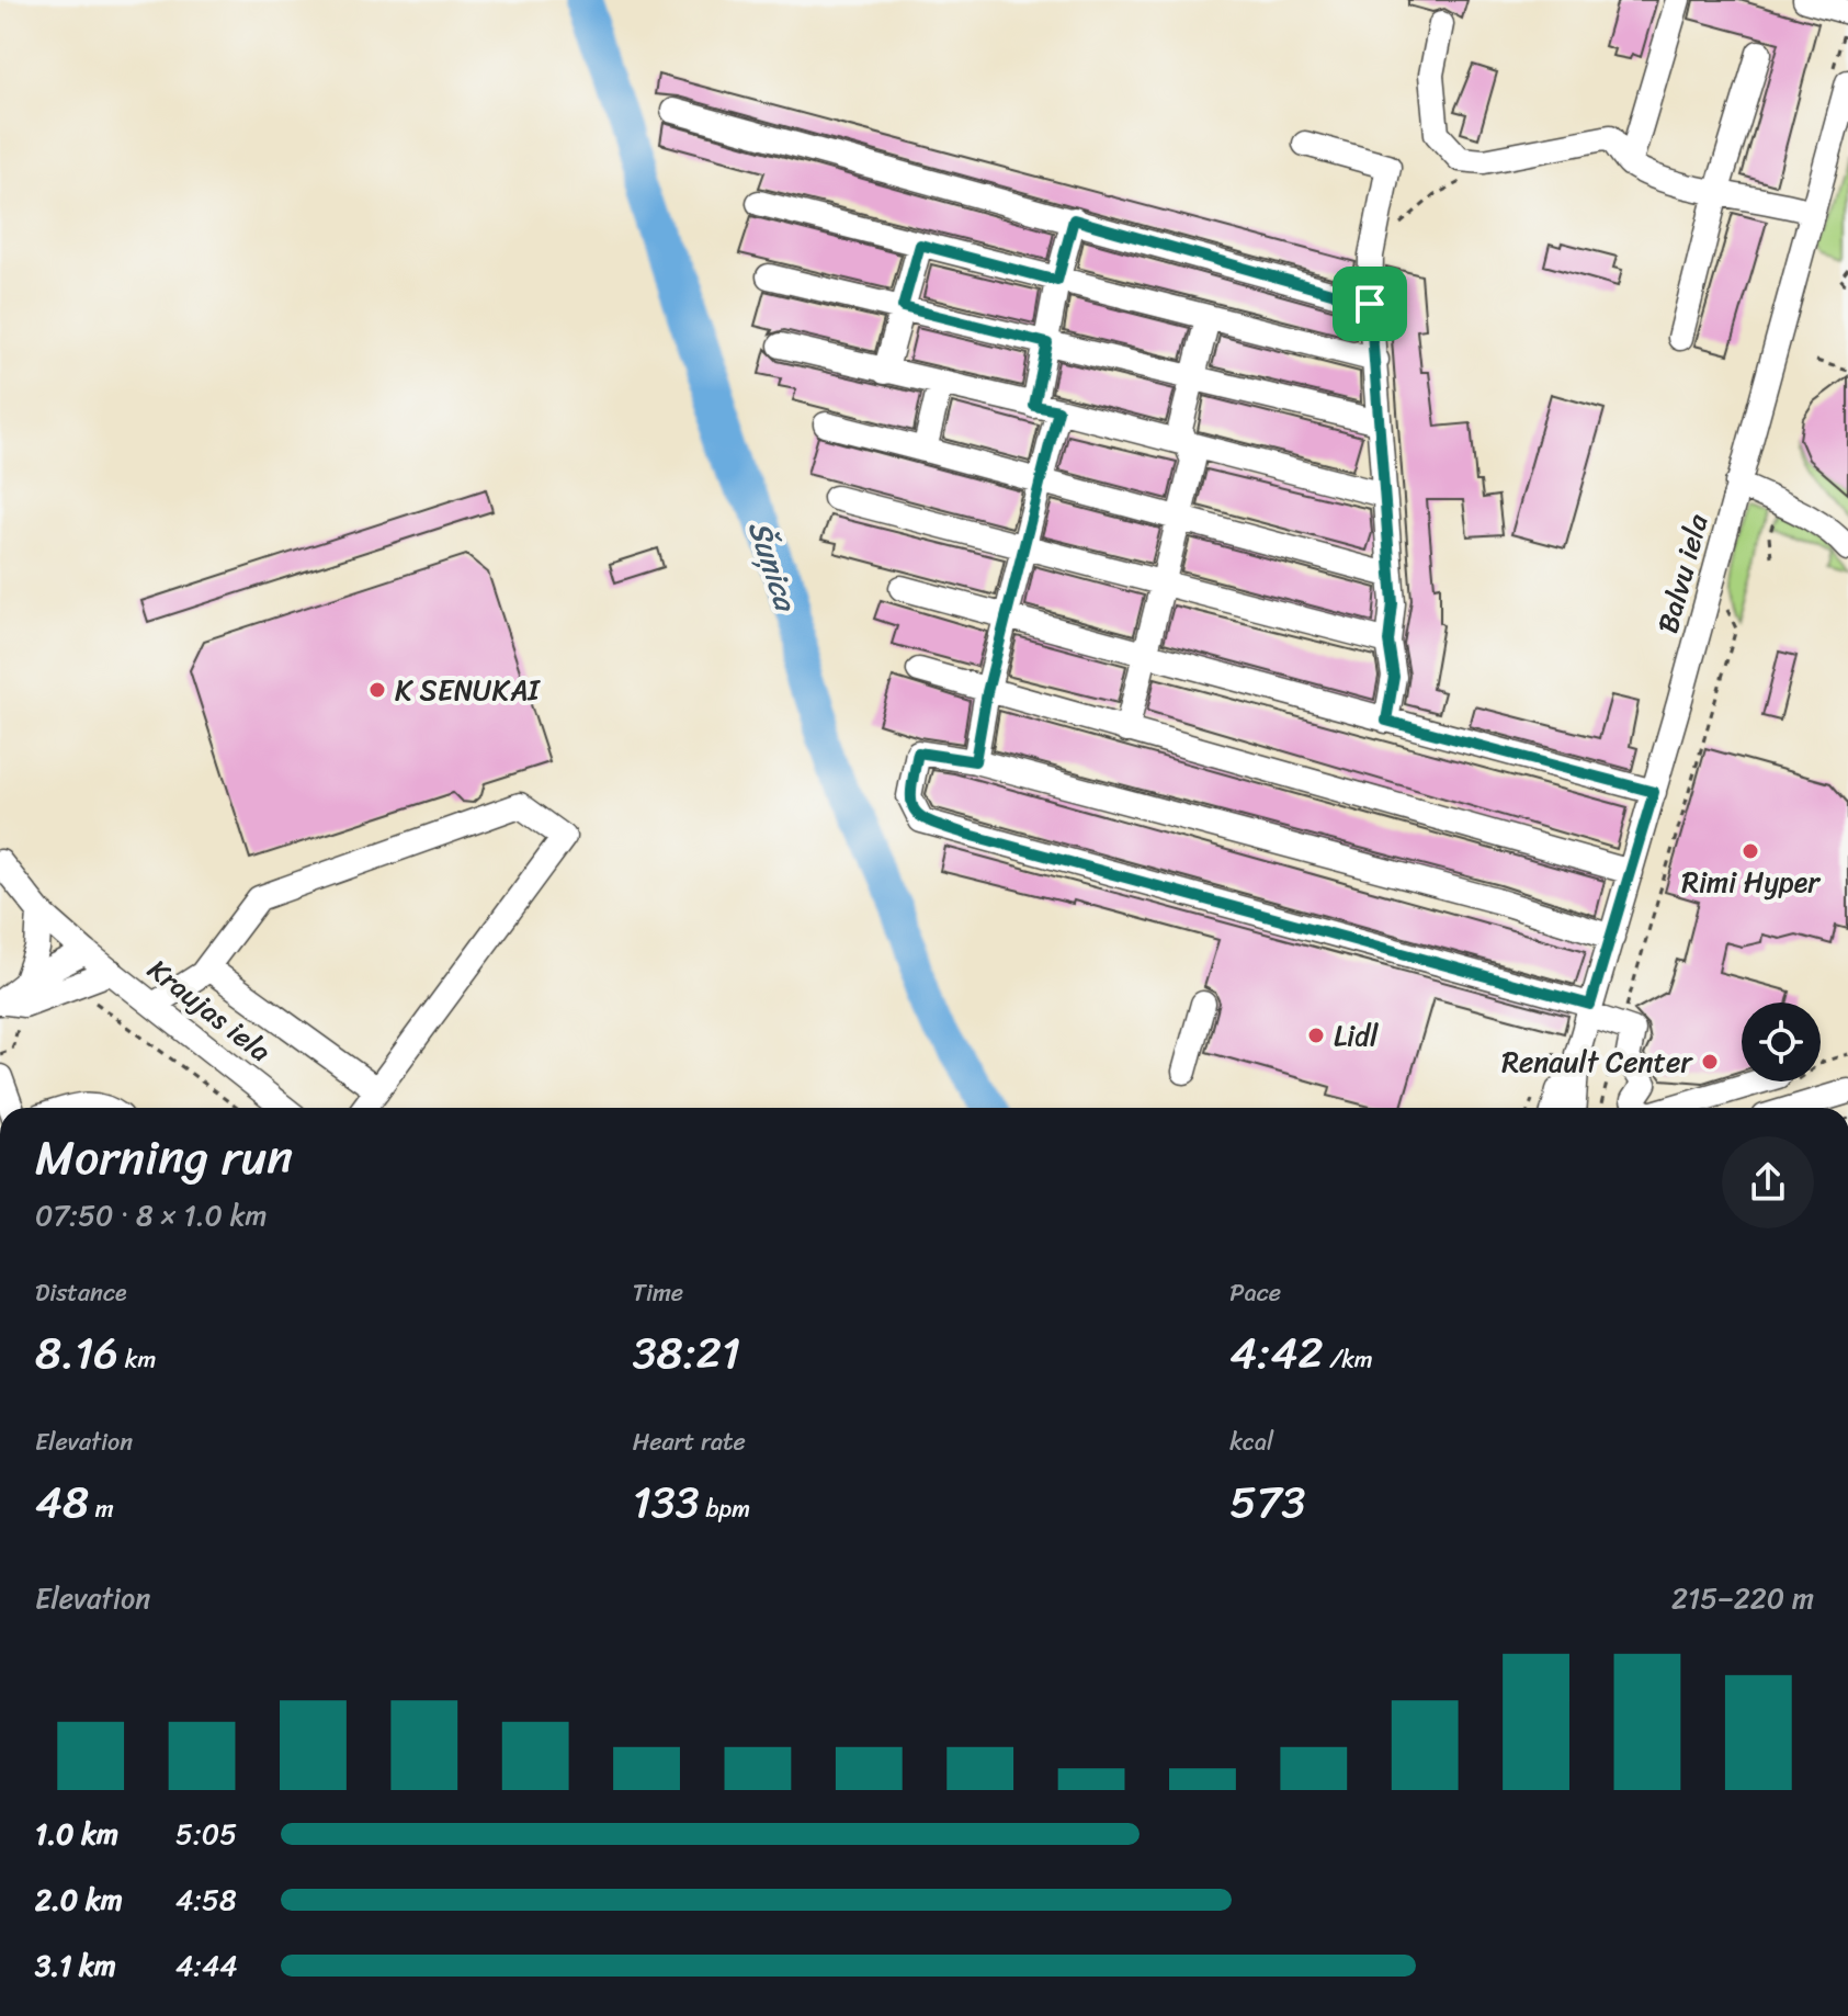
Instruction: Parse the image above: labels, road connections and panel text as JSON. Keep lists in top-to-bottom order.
{
  "streets": {
    "street": ["Balvu iela", "Kraujas iela"]
  },
  "water": ["Šuņica"],
  "places": [
    "K SENUKAI",
    "Rimi Hyper",
    "Lidl",
    "Renault Center"
  ],
  "page": {
    "heading": ["Morning run", "07:50 · 8 × 1.0 km"],
    "stats": [
      ["Distance", "8.16 km"],
      ["Time", "38:21"],
      ["Pace", "4:42 /km"],
      ["Elevation", "48 m"],
      ["Heart rate", "133 bpm"],
      ["kcal", "573"]
    ],
    "chart": ["Elevation", "215–220 m"],
    "list": [
      {
        "name": "1.0 km",
        "note": "5:05"
      },
      {
        "name": "2.0 km",
        "note": "4:58"
      },
      {
        "name": "3.1 km",
        "note": "4:44"
      }
    ]
  }
}
